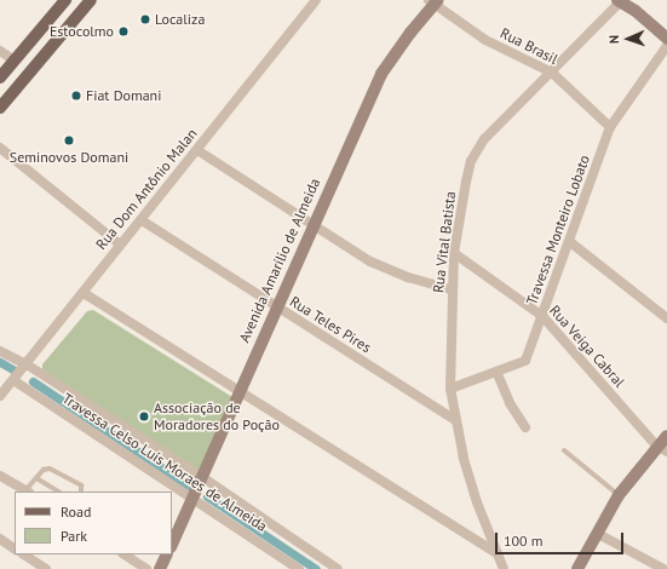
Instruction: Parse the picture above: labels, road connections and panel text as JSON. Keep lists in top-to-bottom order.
{
  "streets": {
    "street": [
      "Rua Brasil",
      "Rua Dom Antônio Malan",
      "Travessa Monteiro Lobato",
      "Rua Vital Batista",
      "Avenida Amarílio de Almeida",
      "Rua Teles Pires",
      "Rua Veiga Cabral",
      "Travessa Celso Luís Moraes de Almeida"
    ]
  },
  "crossings": [
    ["Rua Brasil", "Travessa Monteiro Lobato"],
    ["Rua Brasil", "Rua Vital Batista"],
    ["Rua Brasil", "Avenida Amarílio de Almeida"],
    ["Rua Dom Antônio Malan", "Rua Teles Pires"],
    ["Rua Dom Antônio Malan", "Travessa Celso Luís Moraes de Almeida"],
    ["Travessa Monteiro Lobato", "Rua Vital Batista"],
    ["Travessa Monteiro Lobato", "Rua Veiga Cabral"],
    ["Rua Vital Batista", "Rua Teles Pires"],
    ["Rua Vital Batista", "Rua Veiga Cabral"],
    ["Avenida Amarílio de Almeida", "Rua Teles Pires"],
    ["Avenida Amarílio de Almeida", "Travessa Celso Luís Moraes de Almeida"]
  ],
  "places": [
    "Localiza",
    "Estocolmo",
    "Fiat Domani",
    "Seminovos Domani",
    "Associação de Moradores do Poção"
  ],
  "legend": ["Road", "Park"],
  "scale_bar": "100 m",
  "north": "left"
}
